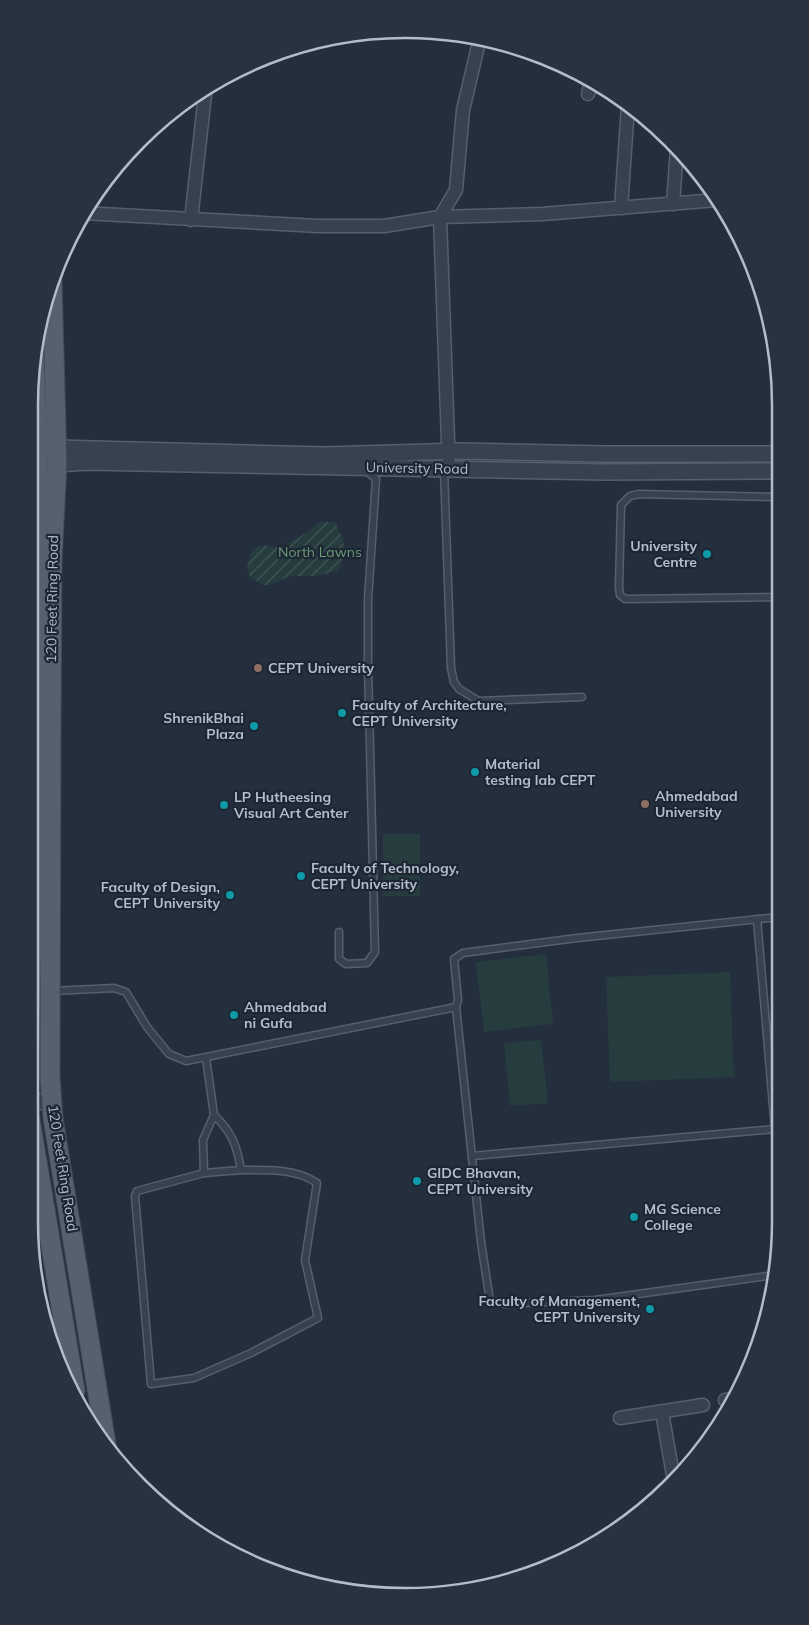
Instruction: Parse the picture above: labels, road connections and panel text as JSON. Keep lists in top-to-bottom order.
{
  "streets": {
    "main road": ["120 Feet Ring Road"],
    "street": ["University Road"]
  },
  "crossings": [
    ["University Road", "120 Feet Ring Road"]
  ],
  "parks": ["North Lawns"],
  "places": [
    "University Centre",
    "CEPT University",
    "Faculty of Architecture, CEPT University",
    "ShrenikBhai Plaza",
    "Material testing lab CEPT",
    "Ahmedabad University",
    "LP Hutheesing Visual Art Center",
    "Faculty of Technology, CEPT University",
    "Faculty of Design, CEPT University",
    "Ahmedabad ni Gufa",
    "GIDC Bhavan, CEPT University",
    "MG Science College",
    "Faculty of Management, CEPT University"
  ]
}
